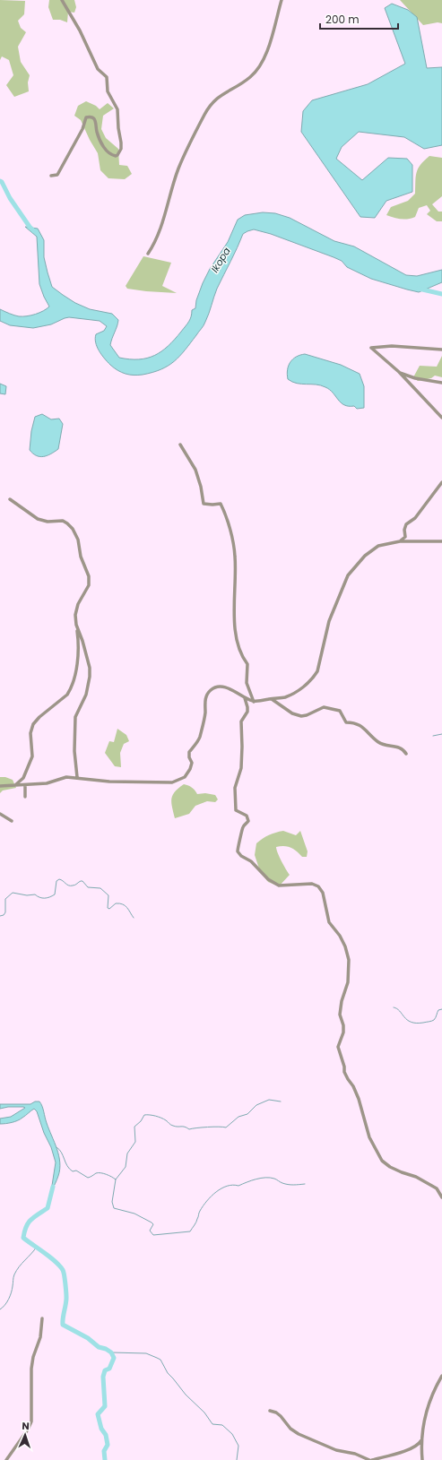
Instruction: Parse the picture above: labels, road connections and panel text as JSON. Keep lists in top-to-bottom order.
{
  "water": ["Ikopa"],
  "scale_bar": "200 m",
  "north": "top"
}
